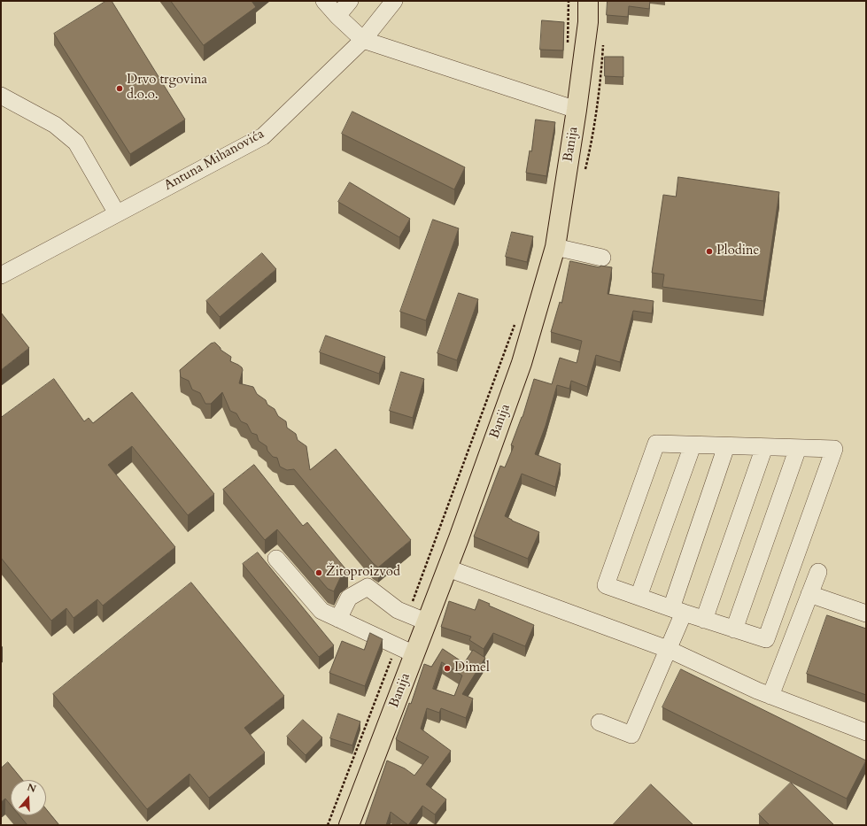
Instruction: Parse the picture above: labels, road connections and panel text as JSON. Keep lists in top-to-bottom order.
{
  "streets": {
    "main road": ["Banija"],
    "street": ["Antuna Mihanovića"]
  },
  "places": [
    "Drvo trgovina d.o.o.",
    "Plodine",
    "Žitoproizvod",
    "Dimel"
  ],
  "north": "top"
}
